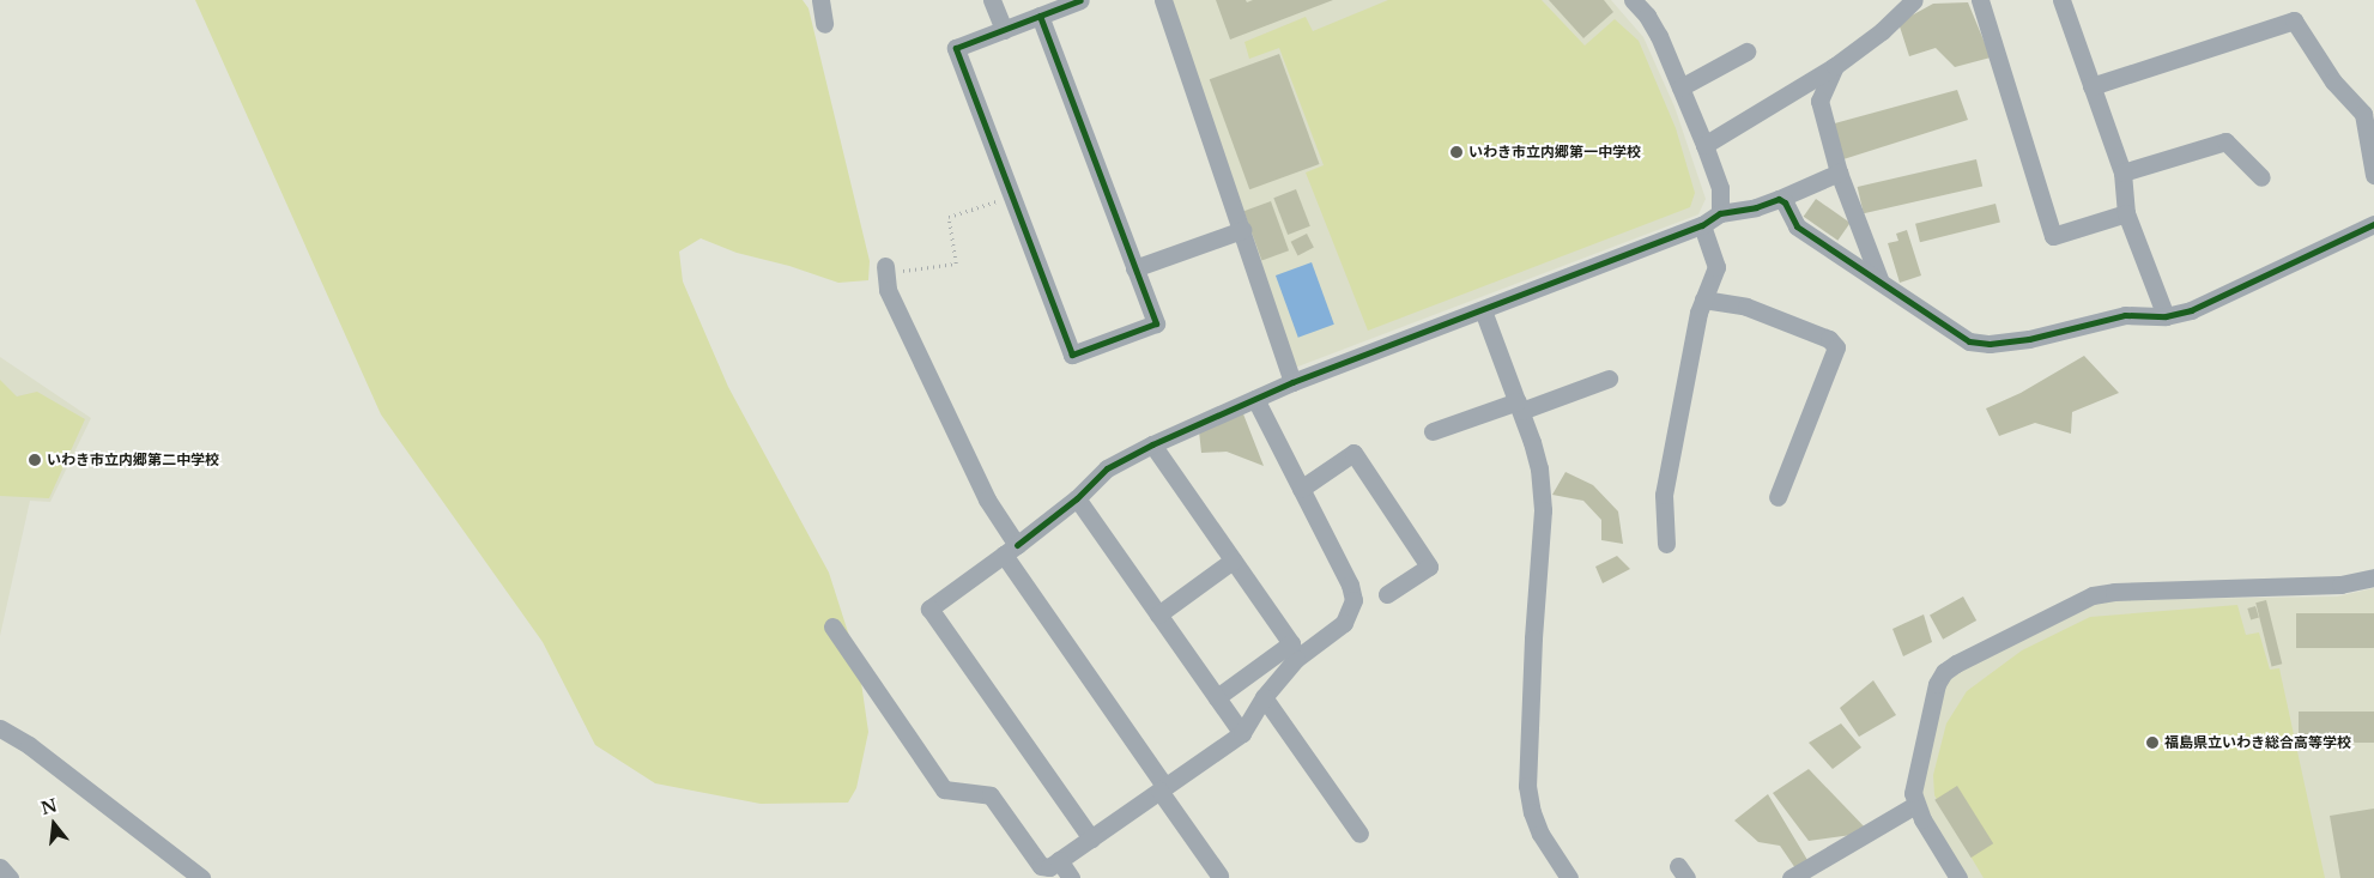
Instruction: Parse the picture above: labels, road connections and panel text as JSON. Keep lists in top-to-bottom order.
{
  "places": ["いわき市立内郷第一中学校", "いわき市立内郷第二中学校", "福島県立いわき総合高等学校"],
  "north": "top"
}
